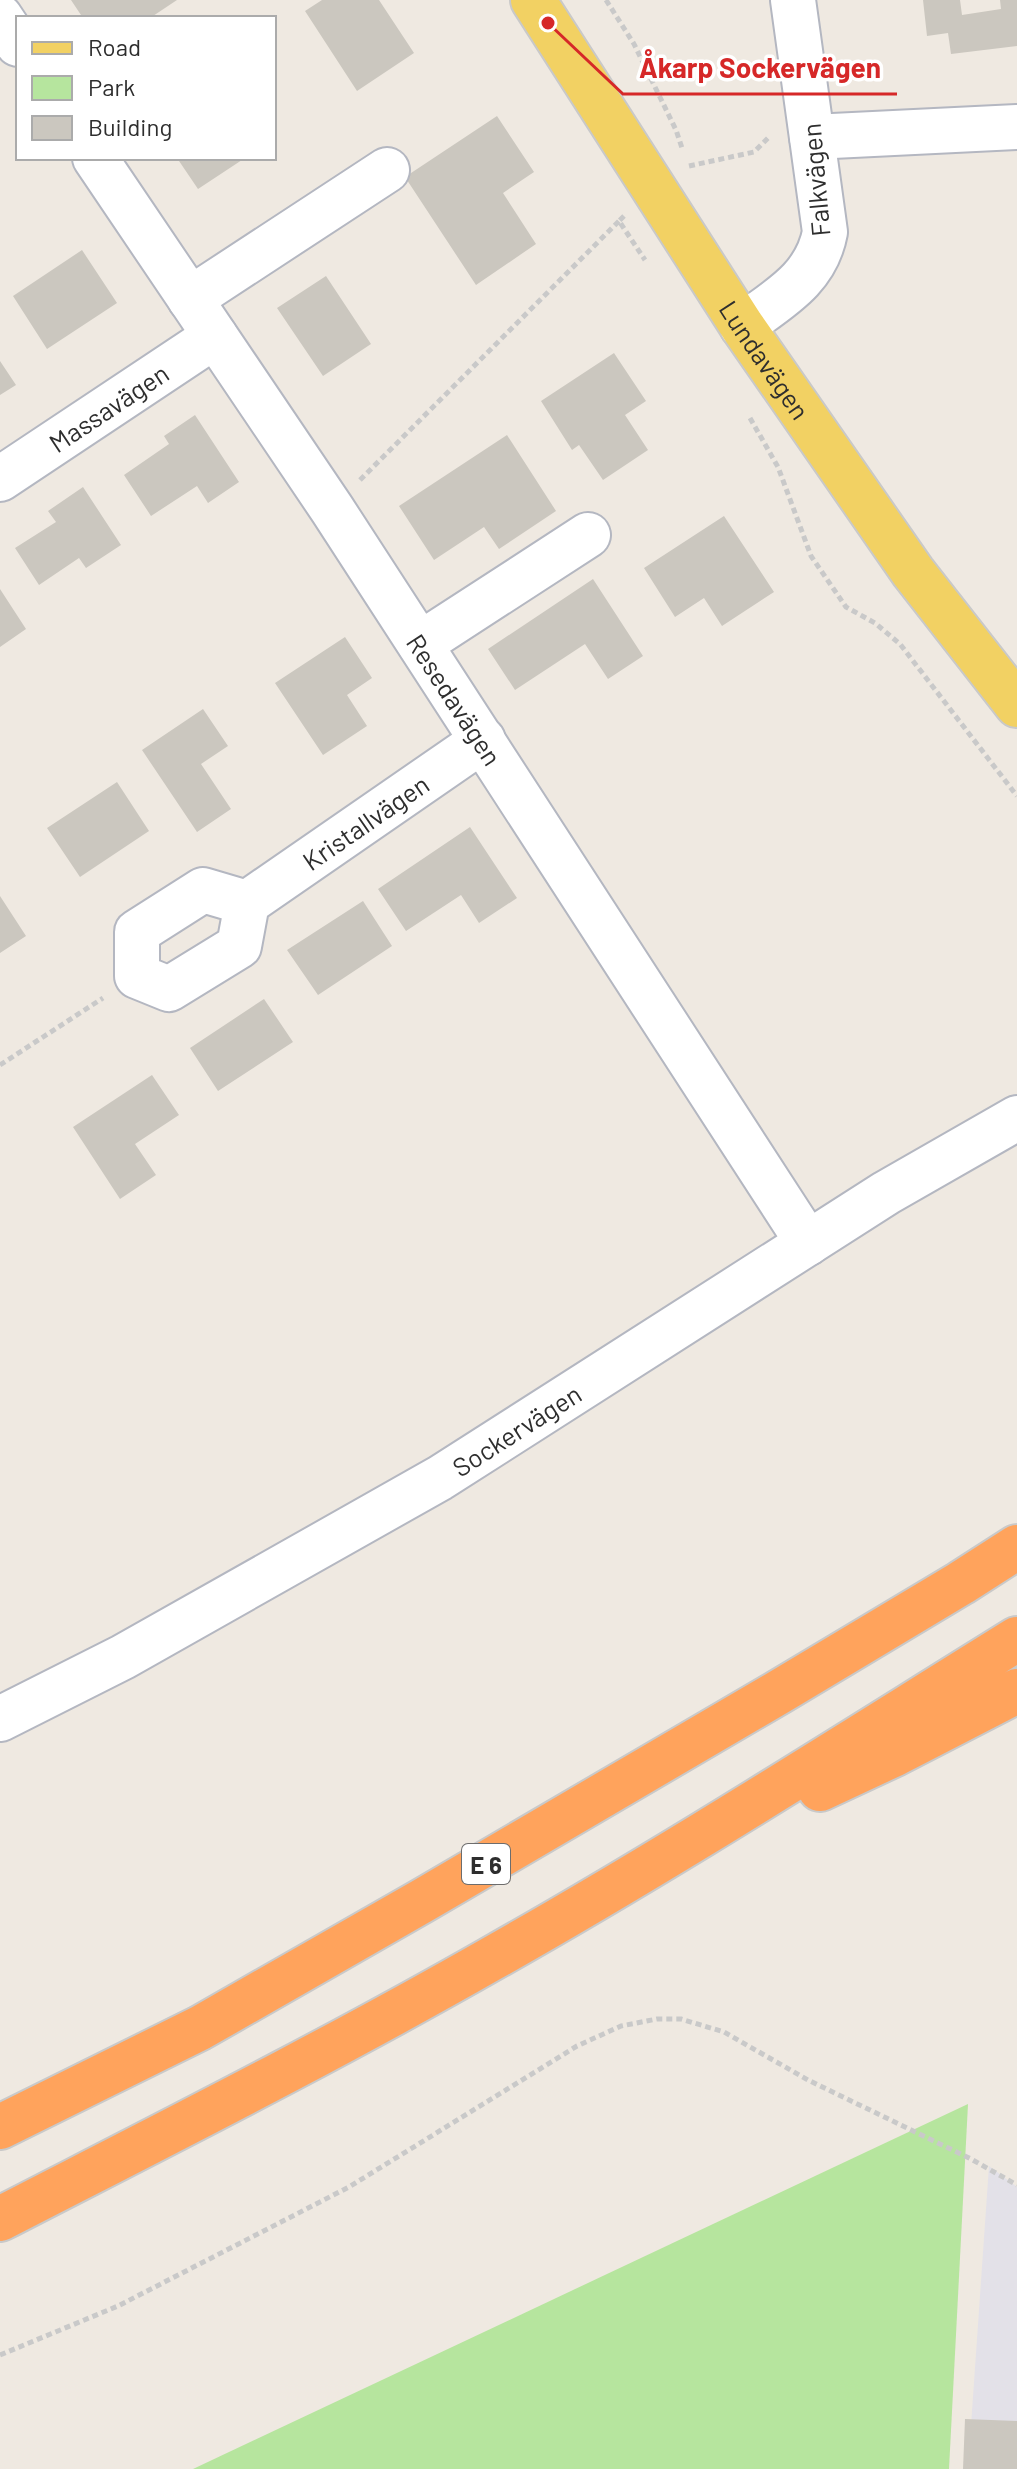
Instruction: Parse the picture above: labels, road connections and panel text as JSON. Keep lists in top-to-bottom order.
{
  "streets": {
    "highway": ["E 6"],
    "main road": ["Lundavägen"],
    "street": [
      "Falkvägen",
      "Massavägen",
      "Resedavägen",
      "Kristallvägen",
      "Sockervägen"
    ]
  },
  "crossings": [
    ["Falkvägen", "Lundavägen"],
    ["Massavägen", "Resedavägen"],
    ["Resedavägen", "Kristallvägen"],
    ["Resedavägen", "Sockervägen"]
  ],
  "places": ["Åkarp Sockervägen"],
  "legend": ["Road", "Park", "Building"]
}
